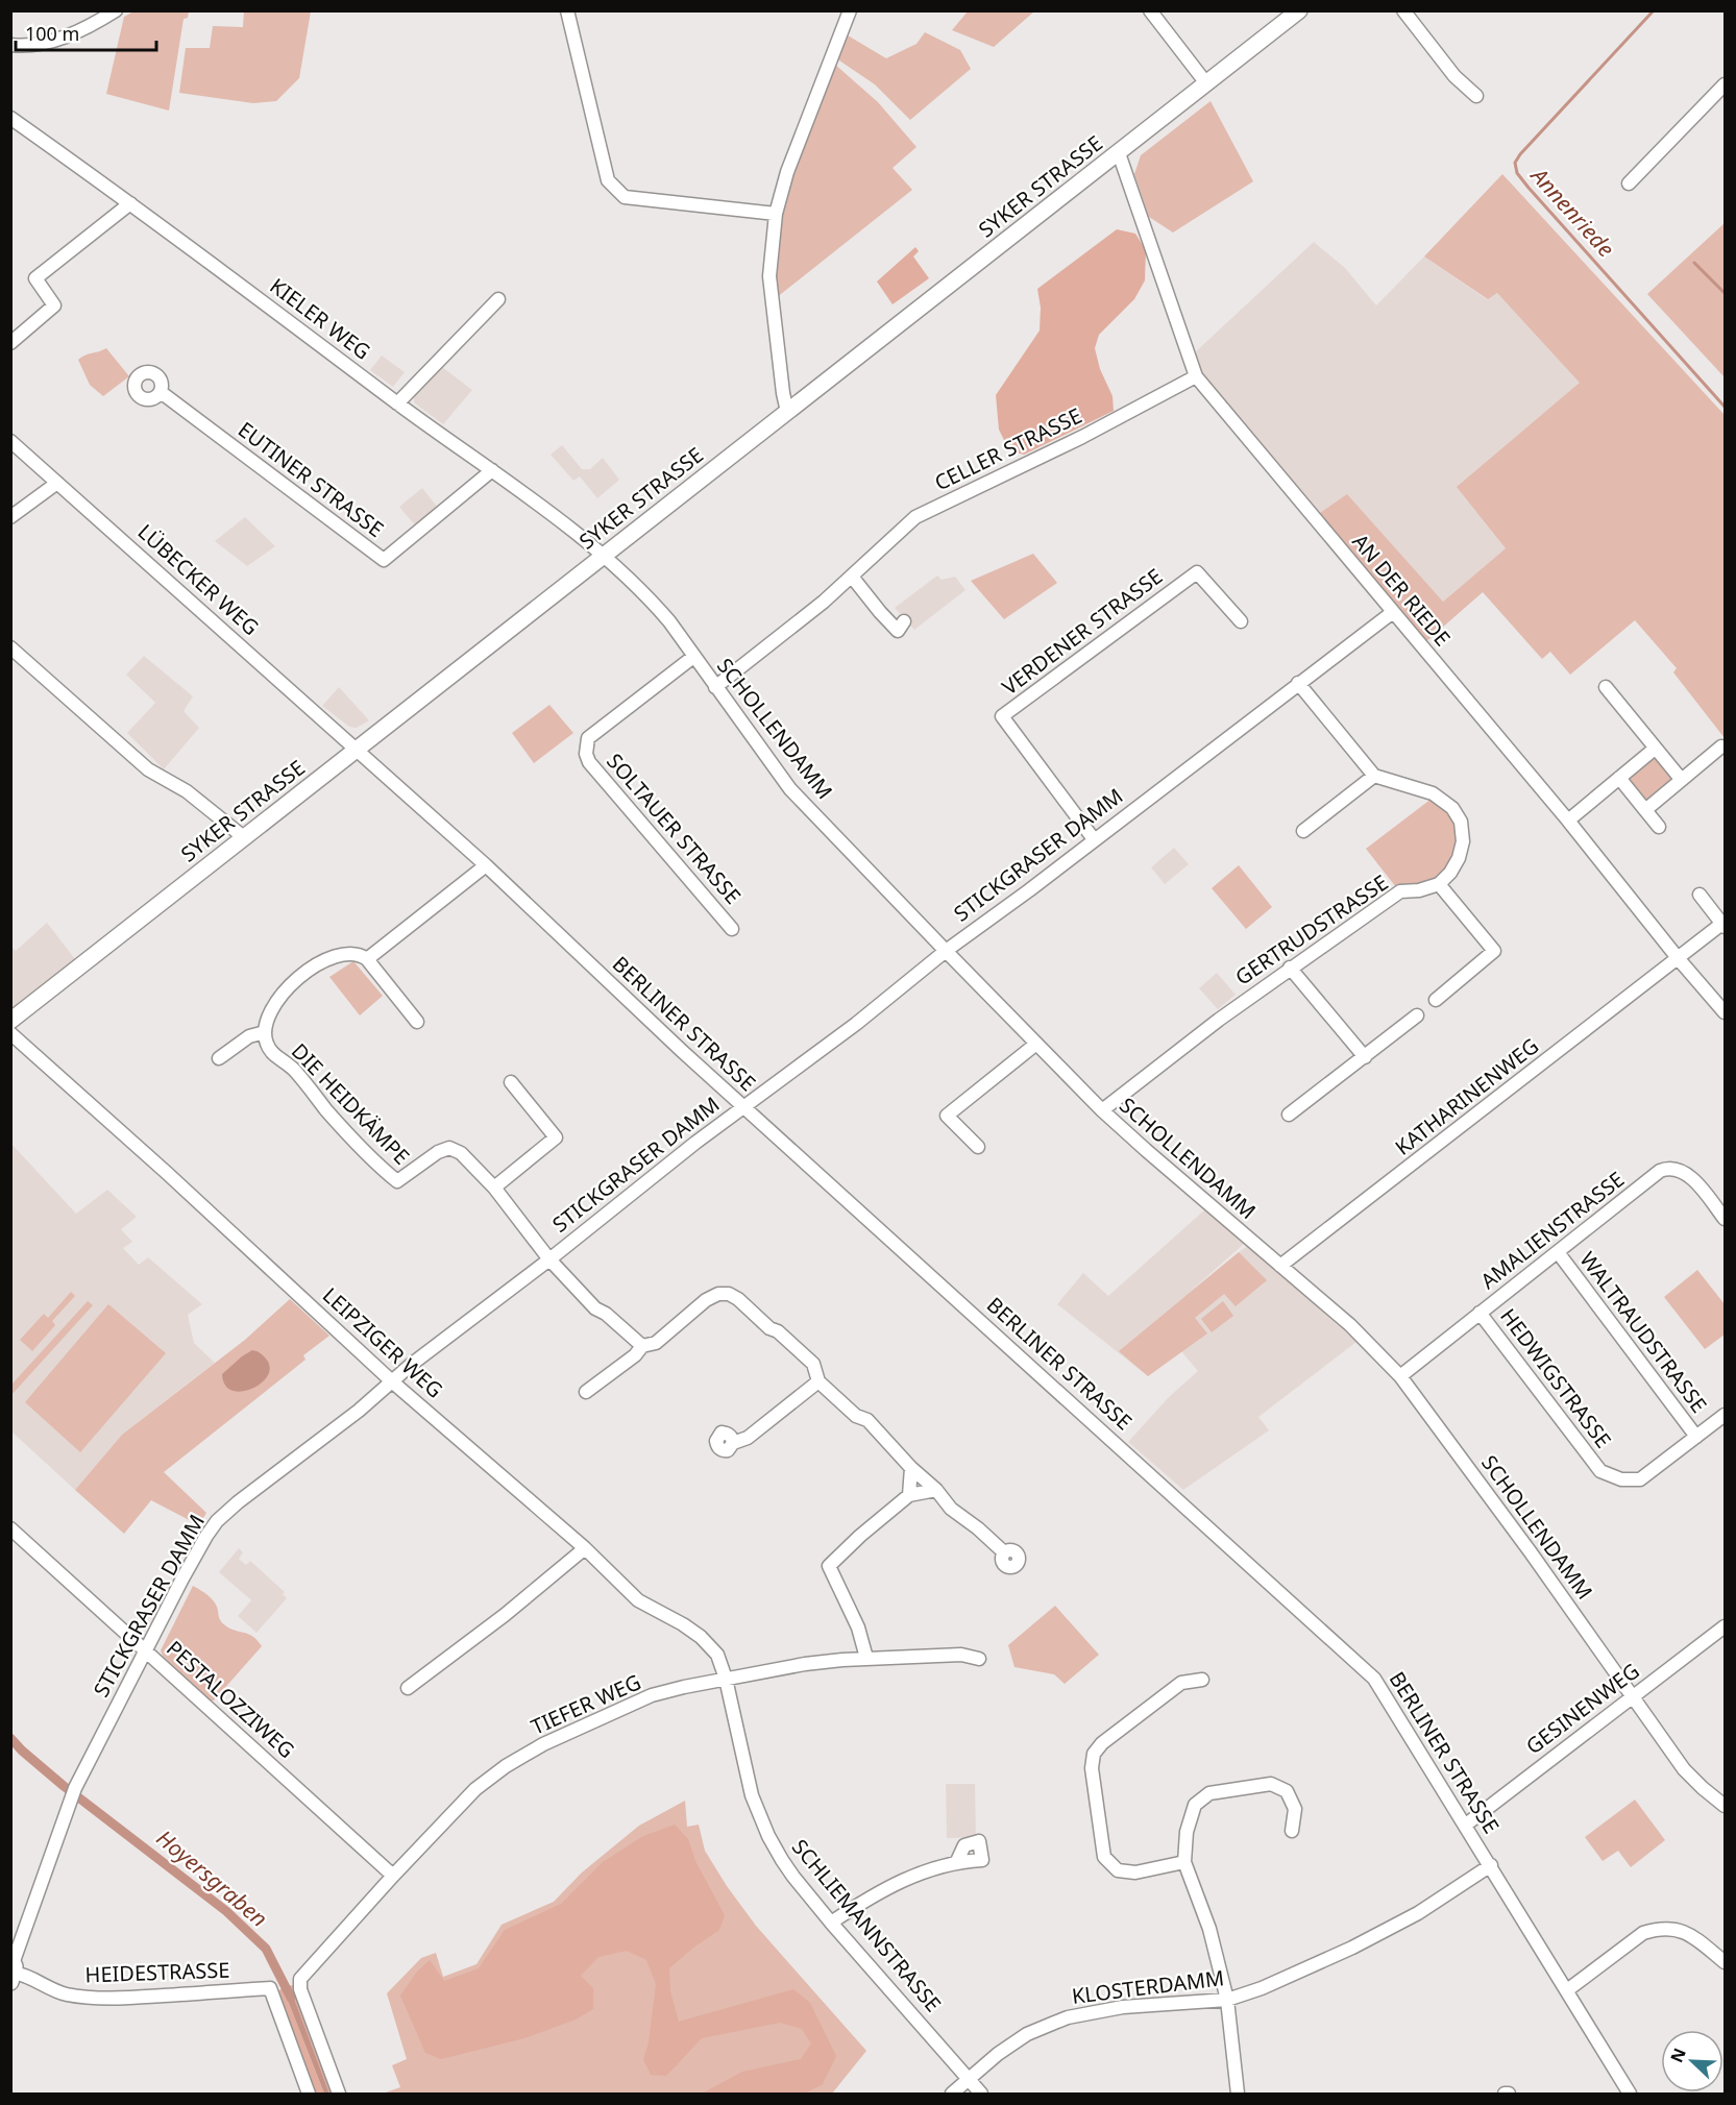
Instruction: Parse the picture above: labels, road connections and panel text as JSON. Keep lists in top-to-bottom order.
{
  "streets": {
    "main road": ["SYKER STRASSE"],
    "street": [
      "KIELER WEG",
      "CELLER STRASSE",
      "EUTINER STRASSE",
      "LÜBECKER WEG",
      "AN DER RIEDE",
      "VERDENER STRASSE",
      "SCHOLLENDAMM",
      "SOLTAUER STRASSE",
      "STICKGRASER DAMM",
      "GERTRUDSTRASSE",
      "BERLINER STRASSE",
      "KATHARINENWEG",
      "DIE HEIDKÄMPE",
      "AMALIENSTRASSE",
      "WALTRAUDSTRASSE",
      "LEIPZIGER WEG",
      "HEDWIGSTRASSE",
      "PESTALOZZIWEG",
      "TIEFER WEG",
      "GESINENWEG",
      "SCHLIEMANNSTRASSE",
      "HEIDESTRASSE",
      "KLOSTERDAMM"
    ]
  },
  "crossings": [
    ["SYKER STRASSE", "KIELER WEG"],
    ["SYKER STRASSE", "LÜBECKER WEG"],
    ["SYKER STRASSE", "AN DER RIEDE"],
    ["SYKER STRASSE", "SCHOLLENDAMM"],
    ["SYKER STRASSE", "BERLINER STRASSE"],
    ["KIELER WEG", "EUTINER STRASSE"],
    ["KIELER WEG", "SCHOLLENDAMM"],
    ["CELLER STRASSE", "AN DER RIEDE"],
    ["CELLER STRASSE", "SCHOLLENDAMM"],
    ["LÜBECKER WEG", "BERLINER STRASSE"],
    ["AN DER RIEDE", "STICKGRASER DAMM"],
    ["AN DER RIEDE", "KATHARINENWEG"],
    ["VERDENER STRASSE", "STICKGRASER DAMM"],
    ["SCHOLLENDAMM", "SOLTAUER STRASSE"],
    ["SCHOLLENDAMM", "STICKGRASER DAMM"],
    ["SCHOLLENDAMM", "GERTRUDSTRASSE"],
    ["SCHOLLENDAMM", "KATHARINENWEG"],
    ["SCHOLLENDAMM", "AMALIENSTRASSE"],
    ["SCHOLLENDAMM", "GESINENWEG"],
    ["STICKGRASER DAMM", "BERLINER STRASSE"],
    ["STICKGRASER DAMM", "DIE HEIDKÄMPE"],
    ["STICKGRASER DAMM", "LEIPZIGER WEG"],
    ["STICKGRASER DAMM", "PESTALOZZIWEG"],
    ["STICKGRASER DAMM", "HEIDESTRASSE"],
    ["BERLINER STRASSE", "GESINENWEG"],
    ["BERLINER STRASSE", "KLOSTERDAMM"],
    ["AMALIENSTRASSE", "WALTRAUDSTRASSE"],
    ["AMALIENSTRASSE", "HEDWIGSTRASSE"],
    ["WALTRAUDSTRASSE", "HEDWIGSTRASSE"],
    ["LEIPZIGER WEG", "TIEFER WEG"],
    ["LEIPZIGER WEG", "SCHLIEMANNSTRASSE"],
    ["PESTALOZZIWEG", "TIEFER WEG"],
    ["TIEFER WEG", "SCHLIEMANNSTRASSE"],
    ["SCHLIEMANNSTRASSE", "KLOSTERDAMM"]
  ],
  "water": ["Annenriede", "Hoyersgraben"],
  "scale_bar": "100 m",
  "north": "top left"
}
